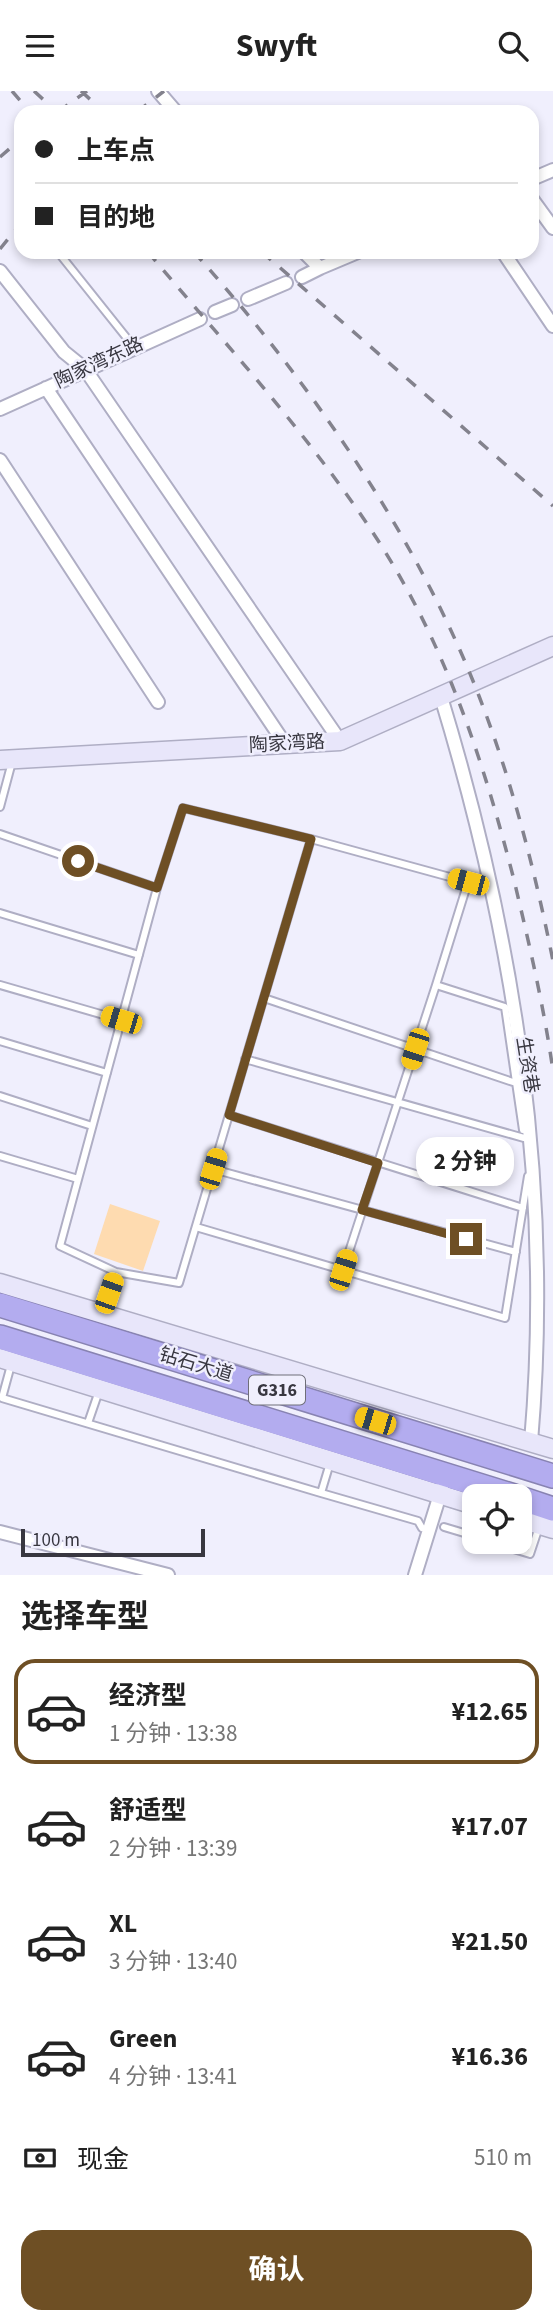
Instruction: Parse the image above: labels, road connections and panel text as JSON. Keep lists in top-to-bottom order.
{
  "streets": {
    "highway": ["钻石大道", "G316"],
    "street": ["陶家湾东路", "陶家湾路", "生资巷"]
  },
  "crossings": [
    ["陶家湾路", "生资巷"]
  ],
  "scale_bar": "100 m",
  "page": {
    "header": "Swyft",
    "banner": ["上车点", "目的地"],
    "bubble": "2 分钟",
    "scale": "100 m",
    "heading": "选择车型",
    "list": [
      {
        "name": "经济型",
        "note": "1 分钟 · 13:38",
        "value": "¥12.65"
      },
      {
        "name": "舒适型",
        "note": "2 分钟 · 13:39",
        "value": "¥17.07"
      },
      {
        "name": "XL",
        "note": "3 分钟 · 13:40",
        "value": "¥21.50"
      },
      {
        "name": "Green",
        "note": "4 分钟 · 13:41",
        "value": "¥16.36"
      }
    ],
    "pay": ["现金", "510 m"],
    "buttons": "确认"
  }
}
